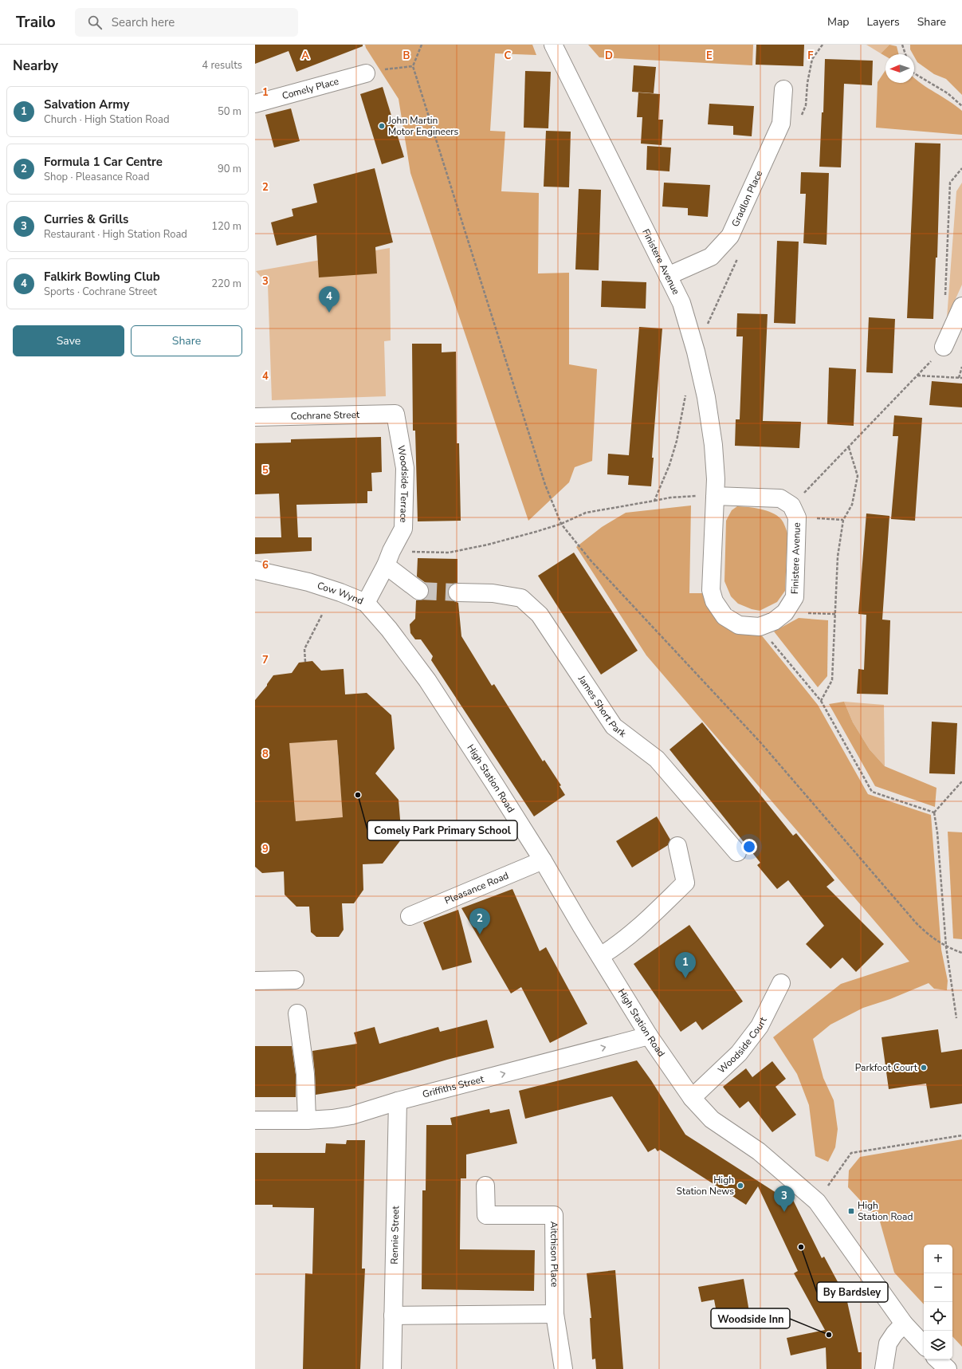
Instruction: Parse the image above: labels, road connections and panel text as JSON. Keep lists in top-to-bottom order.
{
  "streets": {
    "street": [
      "Comely Place",
      "Gradlon Place",
      "Finistere Avenue",
      "Cochrane Street",
      "Woodside Terrace",
      "Cow Wynd",
      "James Short Park",
      "High Station Road",
      "Pleasance Road",
      "Woodside Court",
      "Griffiths Street",
      "Rennie Street",
      "Aitchison Place"
    ]
  },
  "crossings": [
    ["Gradlon Place", "Finistere Avenue"],
    ["Cochrane Street", "Woodside Terrace"],
    ["Woodside Terrace", "Cow Wynd"],
    ["Cow Wynd", "High Station Road"],
    ["High Station Road", "Pleasance Road"],
    ["High Station Road", "Woodside Court"],
    ["High Station Road", "Griffiths Street"],
    ["Griffiths Street", "Rennie Street"]
  ],
  "one_way": ["Griffiths Street"],
  "places": {
    "other": [
      "John Martin Motor Engineers",
      "Comely Park Primary School",
      "Parkfoot Court",
      "High Station News",
      "By Bardsley",
      "Woodside Inn"
    ],
    "transit": ["High Station Road"]
  },
  "north": "left",
  "page": {
    "header": "Trailo",
    "search": "Search here",
    "nav": ["Map", "Layers", "Share"],
    "heading": ["Nearby", "4 results"],
    "list": [
      {
        "mark": "1",
        "name": "Salvation Army",
        "note": "Church · High Station Road",
        "value": "50 m"
      },
      {
        "mark": "2",
        "name": "Formula 1 Car Centre",
        "note": "Shop · Pleasance Road",
        "value": "90 m"
      },
      {
        "mark": "3",
        "name": "Curries & Grills",
        "note": "Restaurant · High Station Road",
        "value": "120 m"
      },
      {
        "mark": "4",
        "name": "Falkirk Bowling Club",
        "note": "Sports · Cochrane Street",
        "value": "220 m"
      }
    ],
    "pins": [
      "4",
      "2",
      "1",
      "3"
    ],
    "buttons": ["Save", "Share"],
    "map_buttons": ["+", "−"]
  },
  "grid": {
    "columns": [
      "A",
      "B",
      "C",
      "D",
      "E",
      "F"
    ],
    "rows": [
      "1",
      "2",
      "3",
      "4",
      "5",
      "6",
      "7",
      "8",
      "9"
    ]
  }
}
